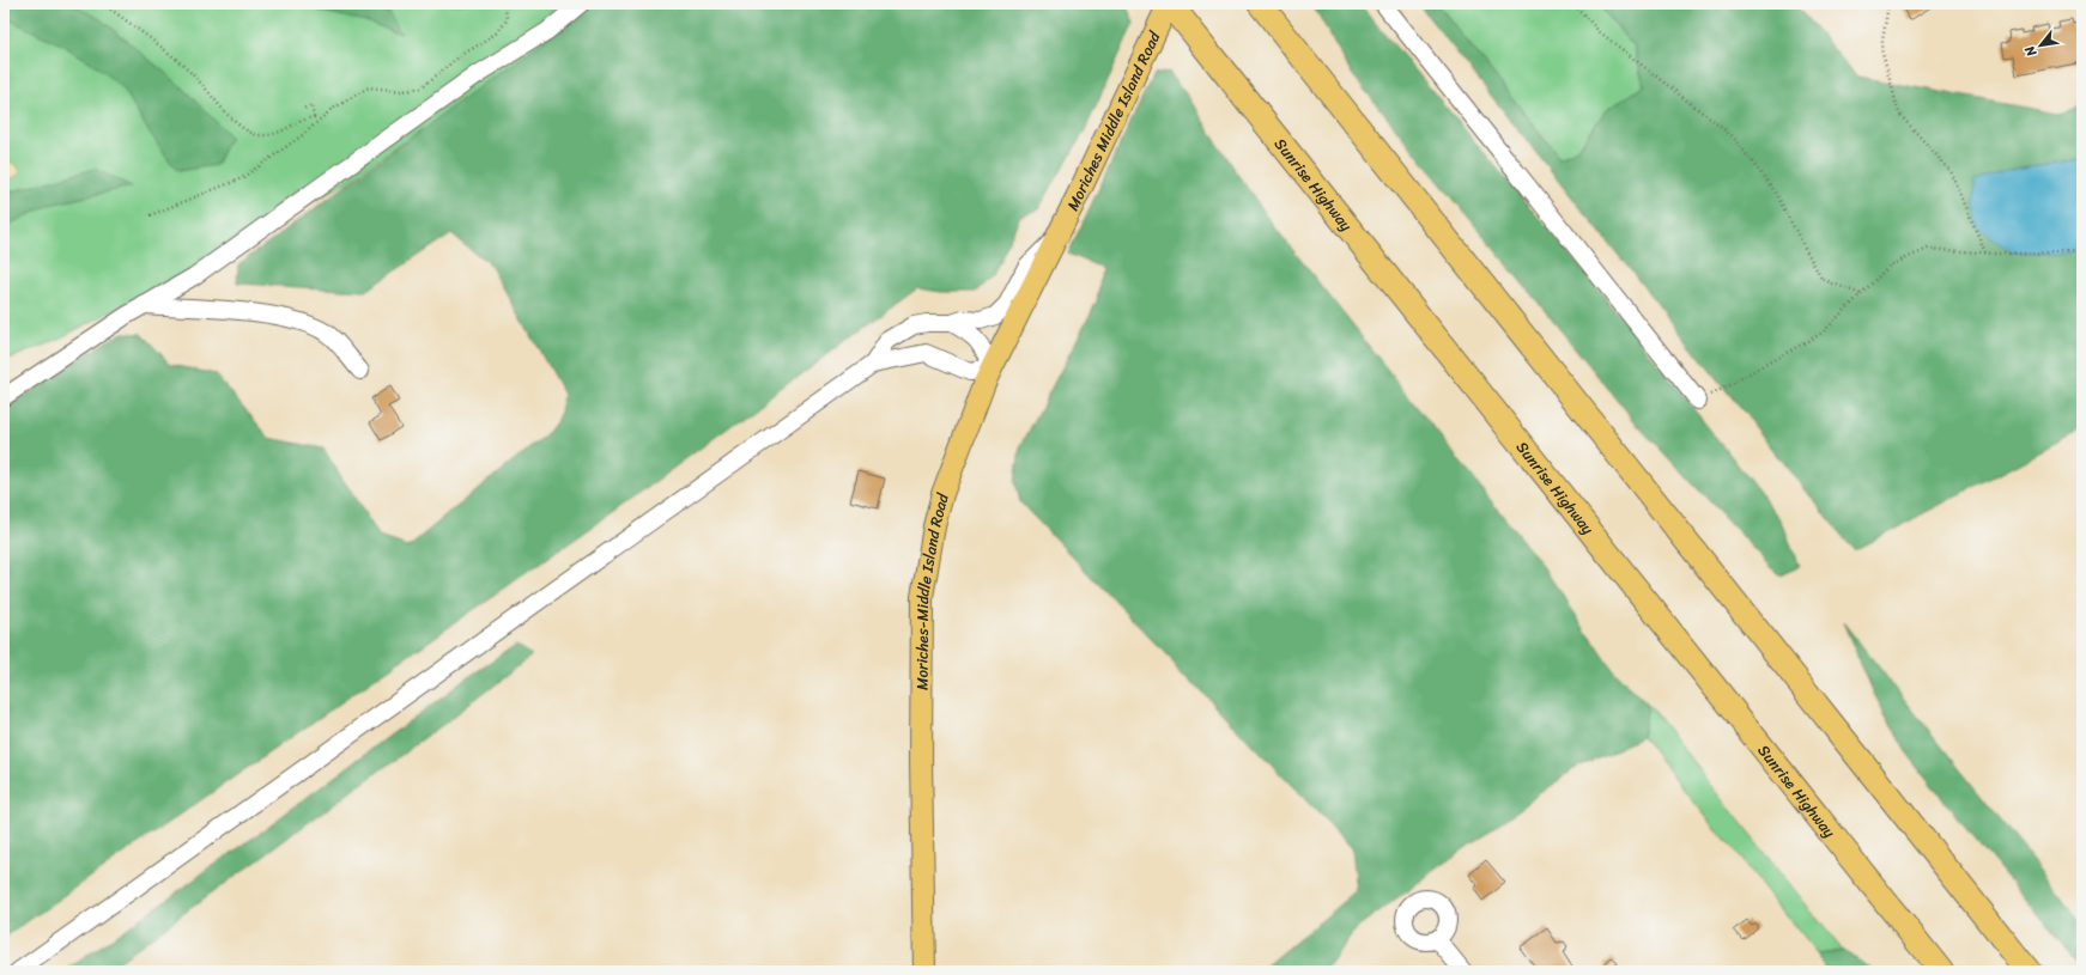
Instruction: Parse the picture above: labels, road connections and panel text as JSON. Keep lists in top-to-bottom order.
{
  "streets": {
    "highway": ["Sunrise Highway"],
    "main road": ["Moriches Middle Island Road", "Moriches-Middle Island Road"]
  },
  "crossings": [
    ["Moriches Middle Island Road", "Sunrise Highway"],
    ["Moriches Middle Island Road", "Moriches-Middle Island Road"]
  ],
  "north": "bottom left"
}
